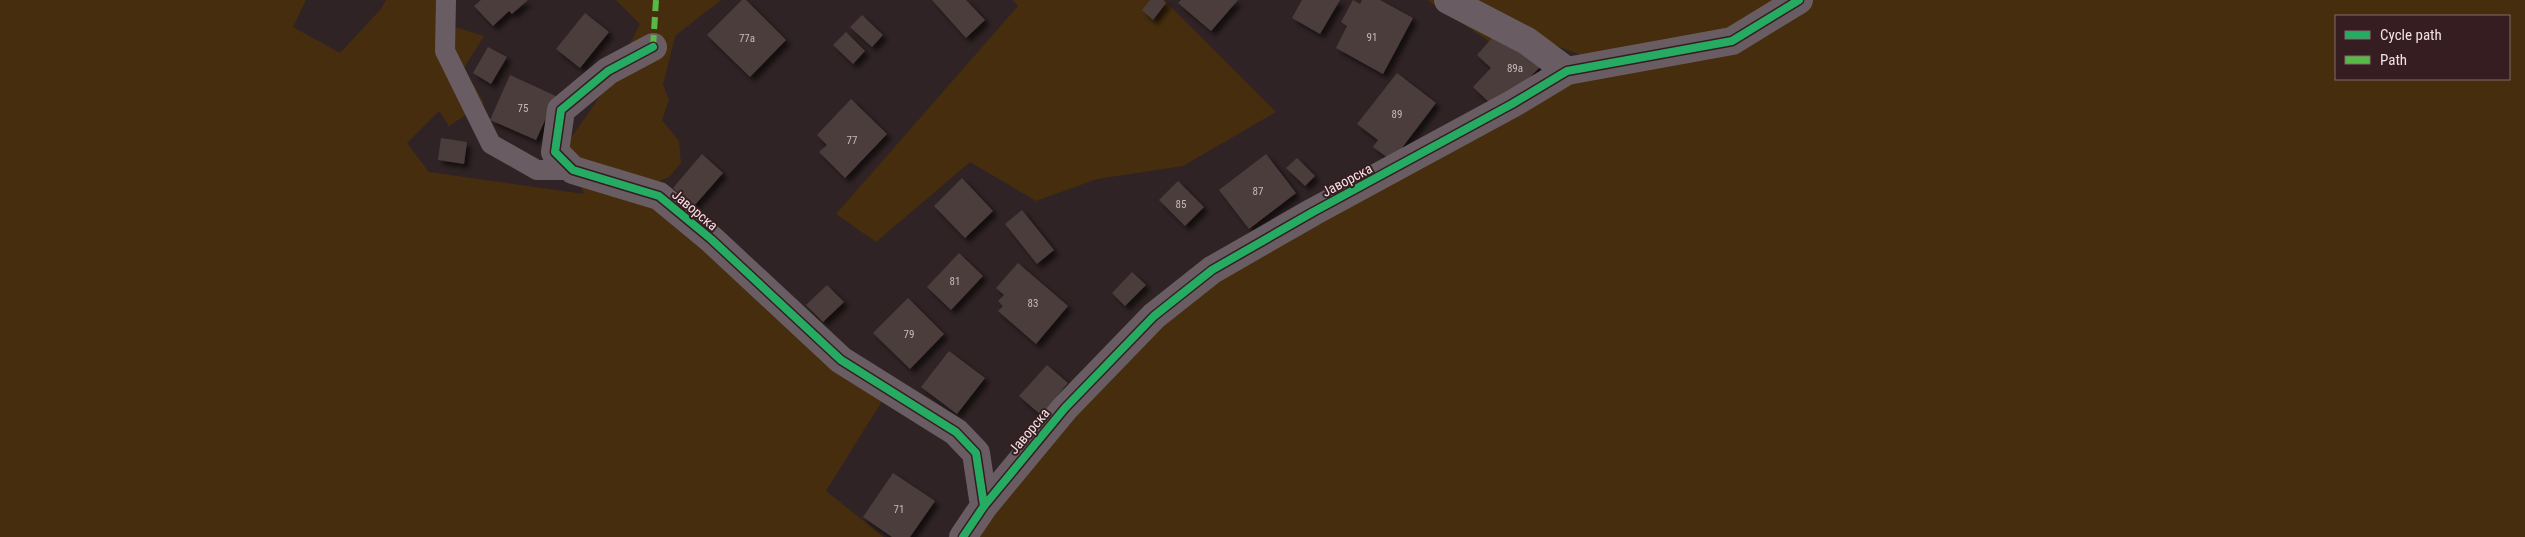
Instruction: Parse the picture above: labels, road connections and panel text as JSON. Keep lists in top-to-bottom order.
{
  "streets": {
    "street": ["Јаворска"]
  },
  "house_numbers": [
    "91",
    "77a",
    "89a",
    "75",
    "89",
    "77",
    "87",
    "85",
    "81",
    "83",
    "79",
    "71"
  ],
  "legend": ["Cycle path", "Path"]
}
